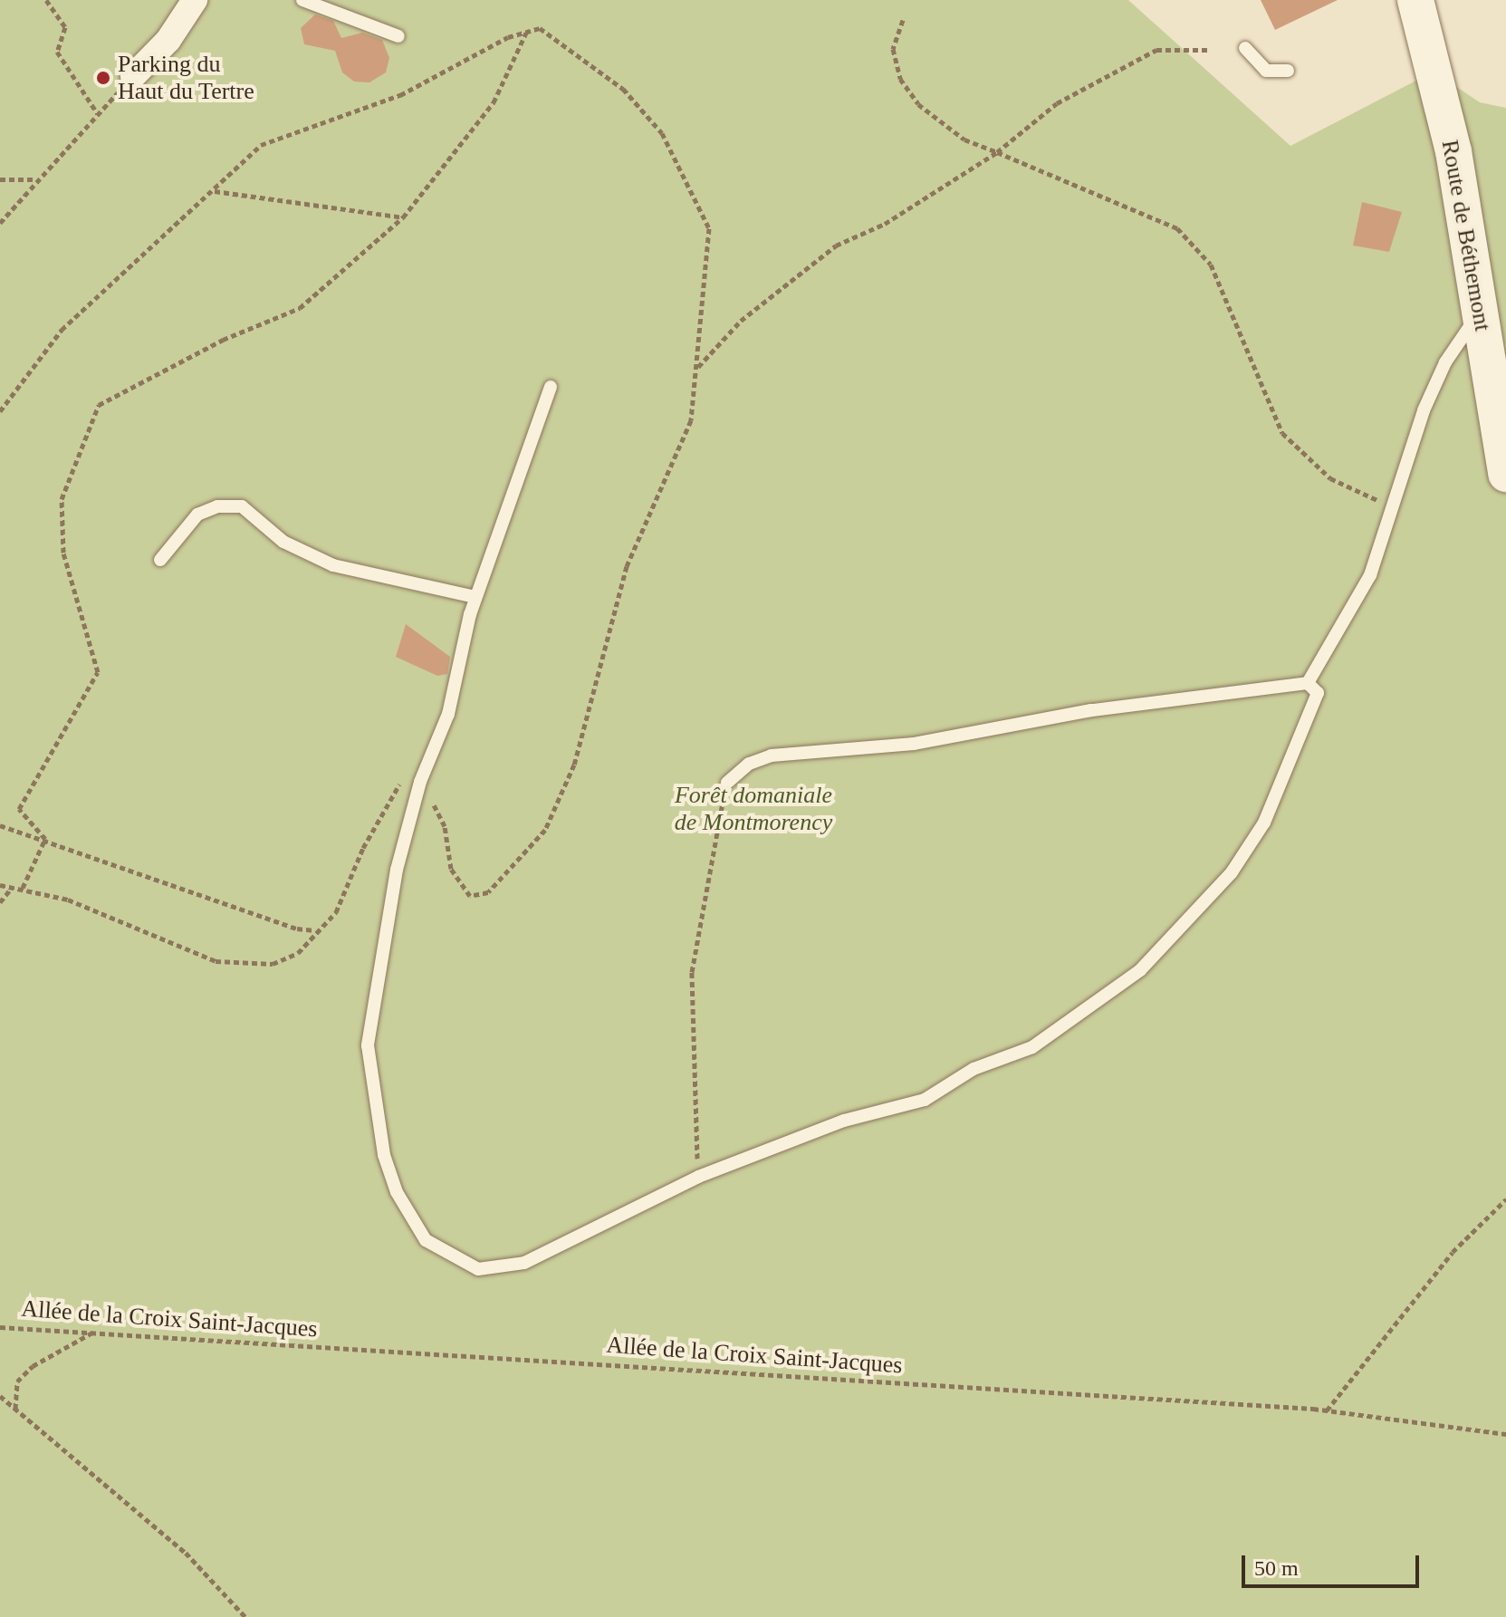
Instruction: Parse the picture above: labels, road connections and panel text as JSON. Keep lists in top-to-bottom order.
{
  "streets": {
    "street": ["Route de Béthemont"],
    "path": ["Allée de la Croix Saint-Jacques"]
  },
  "parks": ["Forêt domaniale de Montmorency"],
  "places": ["Parking du Haut du Tertre"],
  "scale_bar": "50 m"
}
